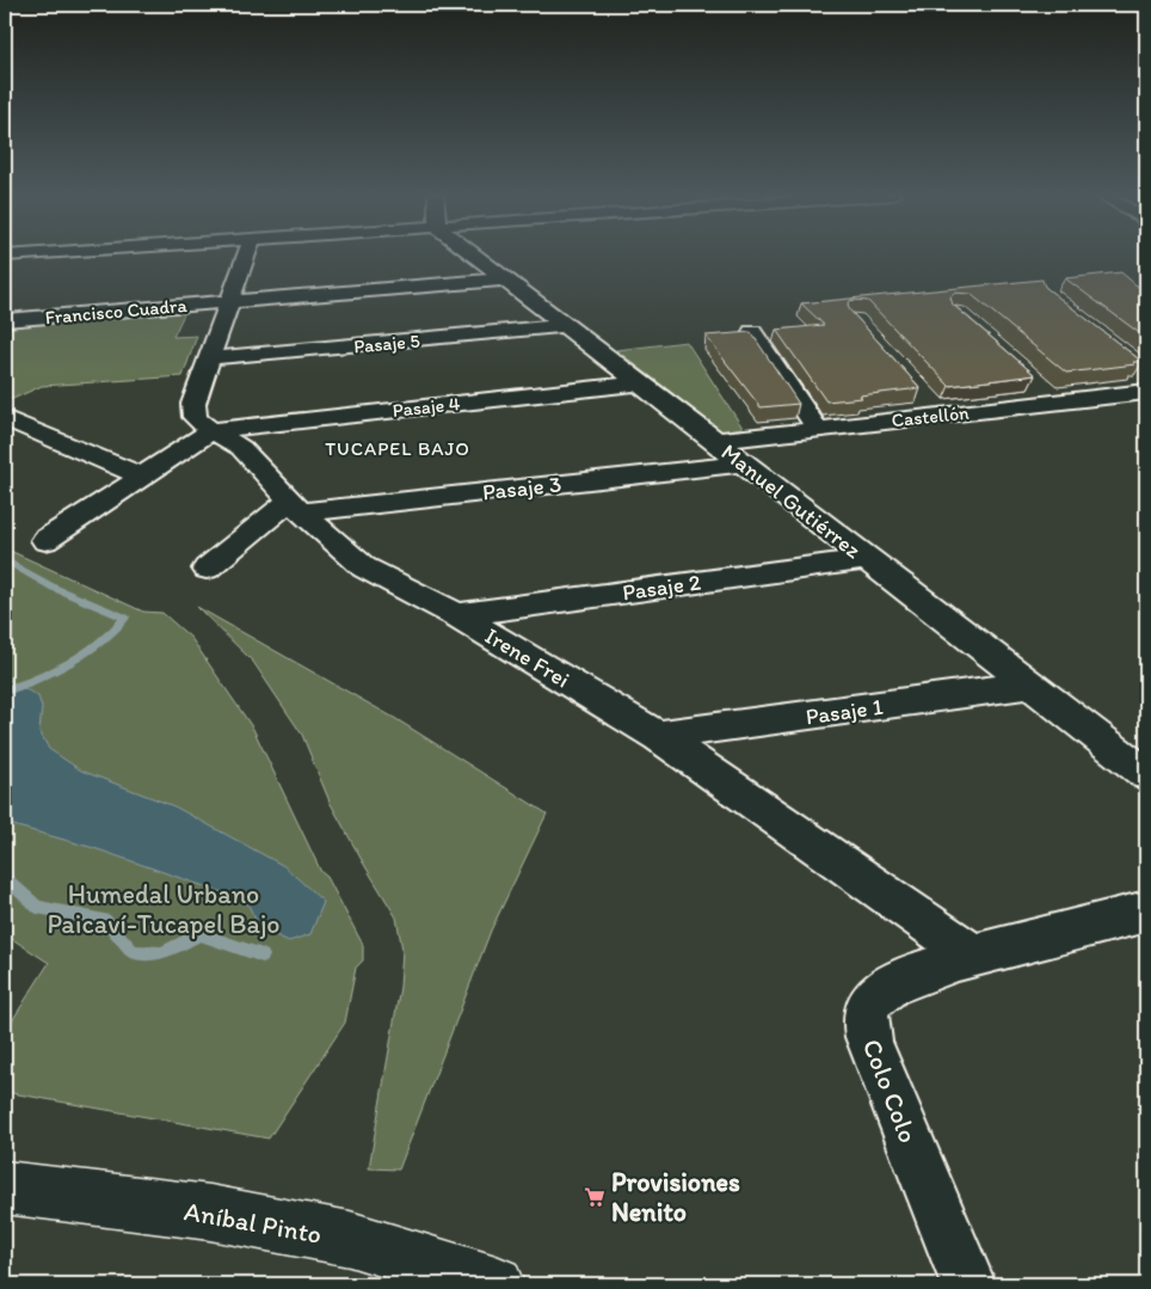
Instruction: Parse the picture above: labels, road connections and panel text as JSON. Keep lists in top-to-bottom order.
{
  "streets": {
    "street": [
      "Francisco Cuadra",
      "Pasaje 5",
      "Pasaje 4",
      "Castellón",
      "Pasaje 3",
      "Manuel Gutiérrez",
      "Pasaje 2",
      "Irene Frei",
      "Pasaje 1",
      "Colo Colo",
      "Aníbal Pinto"
    ]
  },
  "crossings": [
    ["Francisco Cuadra", "Manuel Gutiérrez"],
    ["Francisco Cuadra", "Irene Frei"],
    ["Pasaje 5", "Manuel Gutiérrez"],
    ["Pasaje 5", "Irene Frei"],
    ["Pasaje 4", "Manuel Gutiérrez"],
    ["Pasaje 4", "Irene Frei"],
    ["Castellón", "Manuel Gutiérrez"],
    ["Pasaje 3", "Manuel Gutiérrez"],
    ["Pasaje 3", "Irene Frei"],
    ["Manuel Gutiérrez", "Pasaje 2"],
    ["Manuel Gutiérrez", "Pasaje 1"],
    ["Pasaje 2", "Irene Frei"],
    ["Irene Frei", "Pasaje 1"],
    ["Irene Frei", "Colo Colo"]
  ],
  "districts": ["TUCAPEL BAJO"],
  "parks": ["Humedal Urbano Paicaví-Tucapel Bajo"],
  "places": {
    "supermarket": ["Provisiones Nenito"]
  }
}
